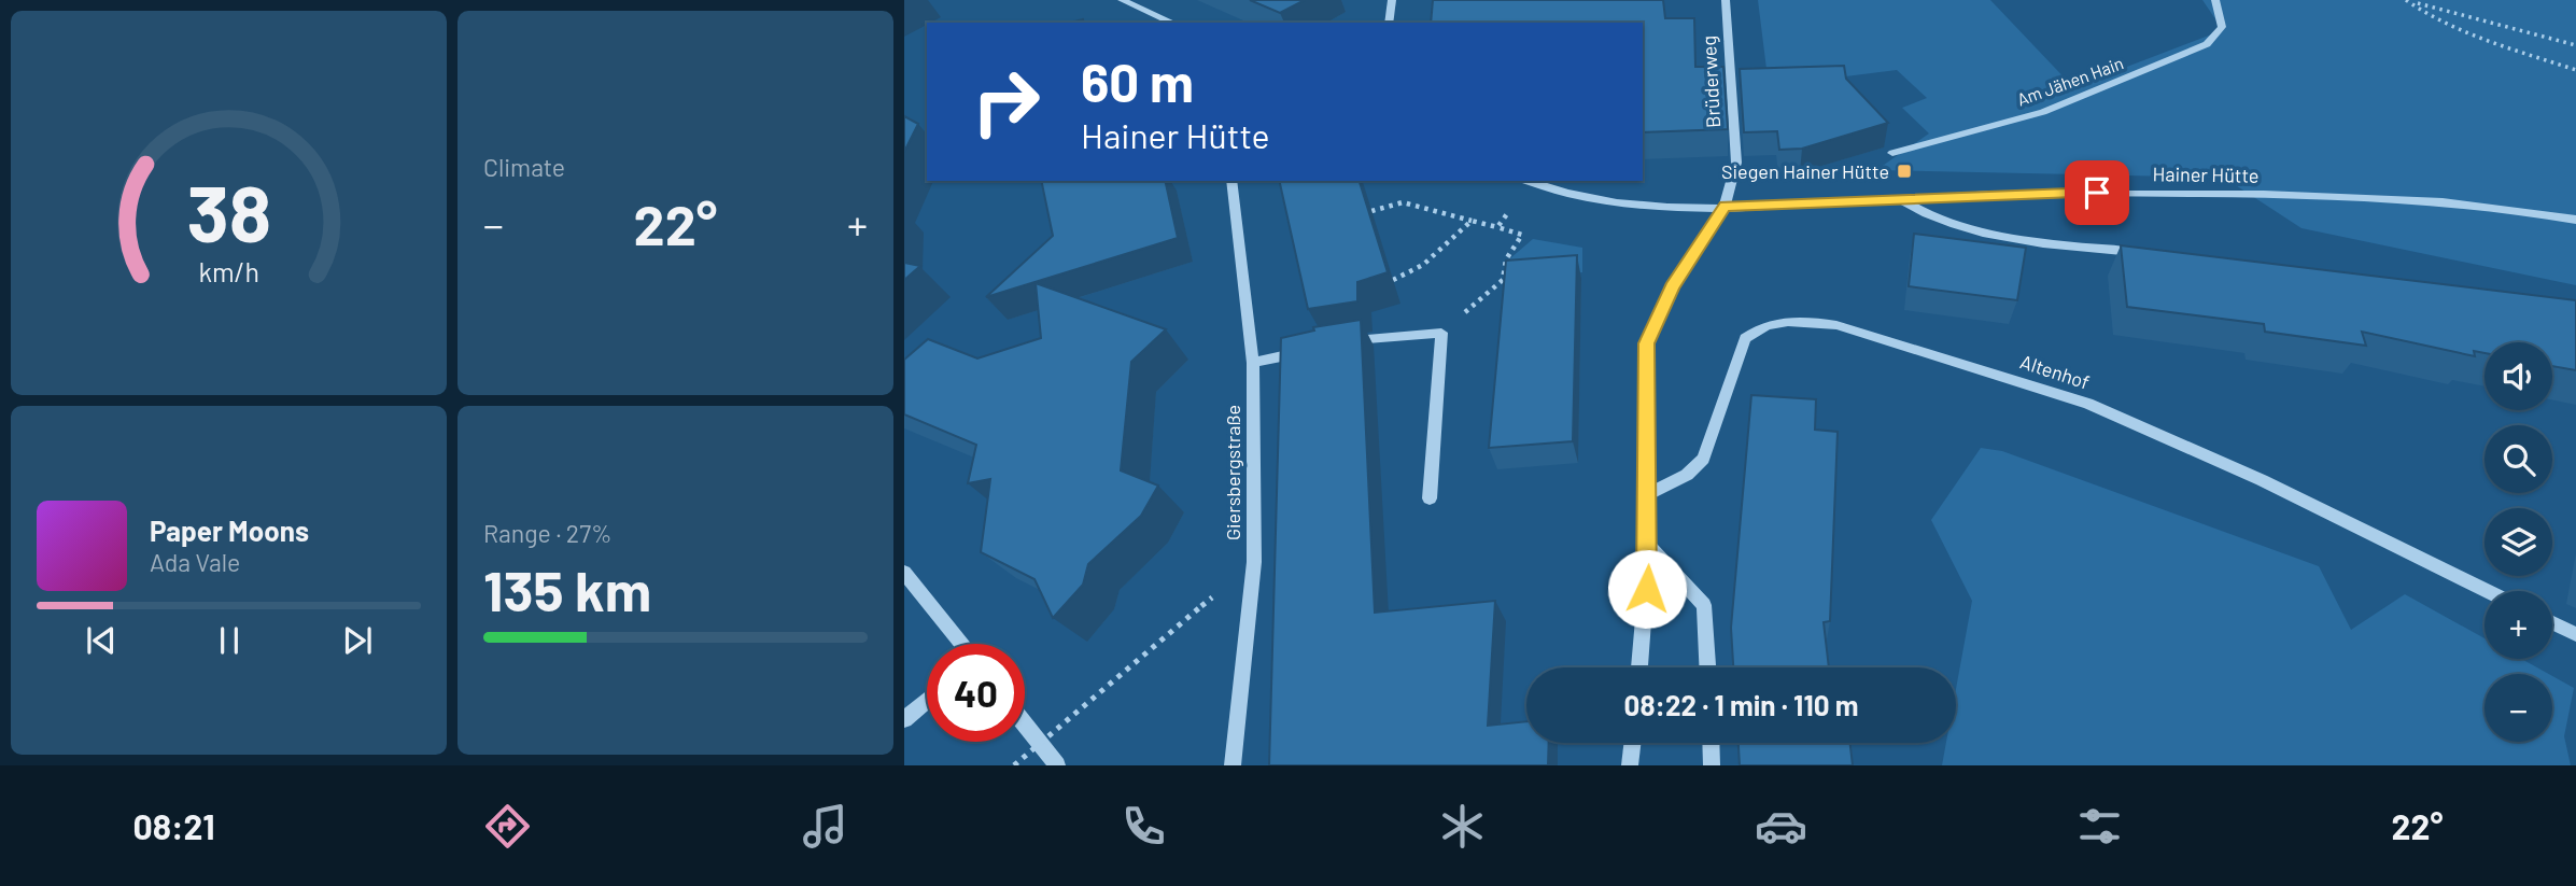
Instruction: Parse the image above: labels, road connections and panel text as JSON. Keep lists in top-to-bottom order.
{
  "streets": {
    "street": [
      "Am Jähen Hain",
      "Brüderweg",
      "Hainer Hütte",
      "Altenhof",
      "Giersbergstraße"
    ]
  },
  "crossings": [
    ["Brüderweg", "Hainer Hütte"],
    ["Brüderweg", "Altenhof"]
  ],
  "places": {
    "transit": ["Siegen Hainer Hütte"]
  },
  "page": {
    "tile": [
      "Climate",
      ["Range · 27%", "135 km"]
    ],
    "turn": ["60 m", "Hainer Hütte"],
    "heat": ["−", "22°", "+"],
    "map_buttons": ["+", "−"],
    "song": ["Paper Moons", "Ada Vale"],
    "limit": "40",
    "trip": "08:22 · 1 min · 110 m",
    "tabs": ["08:21", "22°"],
    "gauge": ["38", "km/h"]
  }
}
